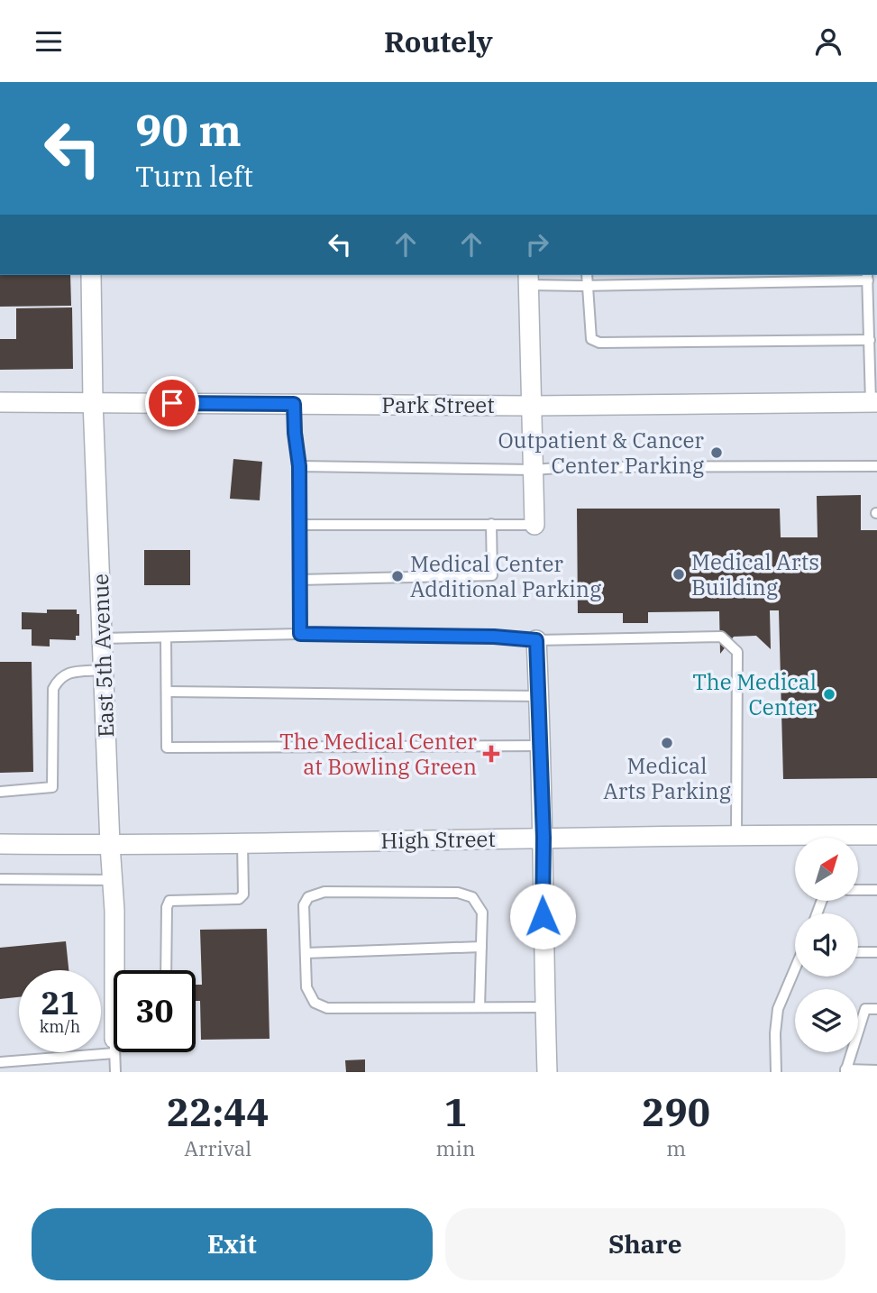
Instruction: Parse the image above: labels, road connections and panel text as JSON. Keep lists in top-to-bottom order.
{
  "streets": {
    "street": ["Park Street", "East 5th Avenue", "High Street"]
  },
  "crossings": [
    ["Park Street", "East 5th Avenue"],
    ["East 5th Avenue", "High Street"]
  ],
  "places": {
    "other": [
      "Outpatient & Cancer Center Parking",
      "Medical Arts Building",
      "Medical Center Additional Parking",
      "The Medical Center",
      "Medical Arts Parking"
    ],
    "health": ["The Medical Center at Bowling Green"]
  },
  "north": "top right",
  "page": {
    "header": "Routely",
    "turn": ["90 m", "Turn left"],
    "speed": "21 km/h",
    "limit": "30",
    "eta": [
      "22:44",
      "Arrival",
      "1",
      "min",
      "290",
      "m"
    ],
    "buttons": ["Exit", "Share"]
  }
}
